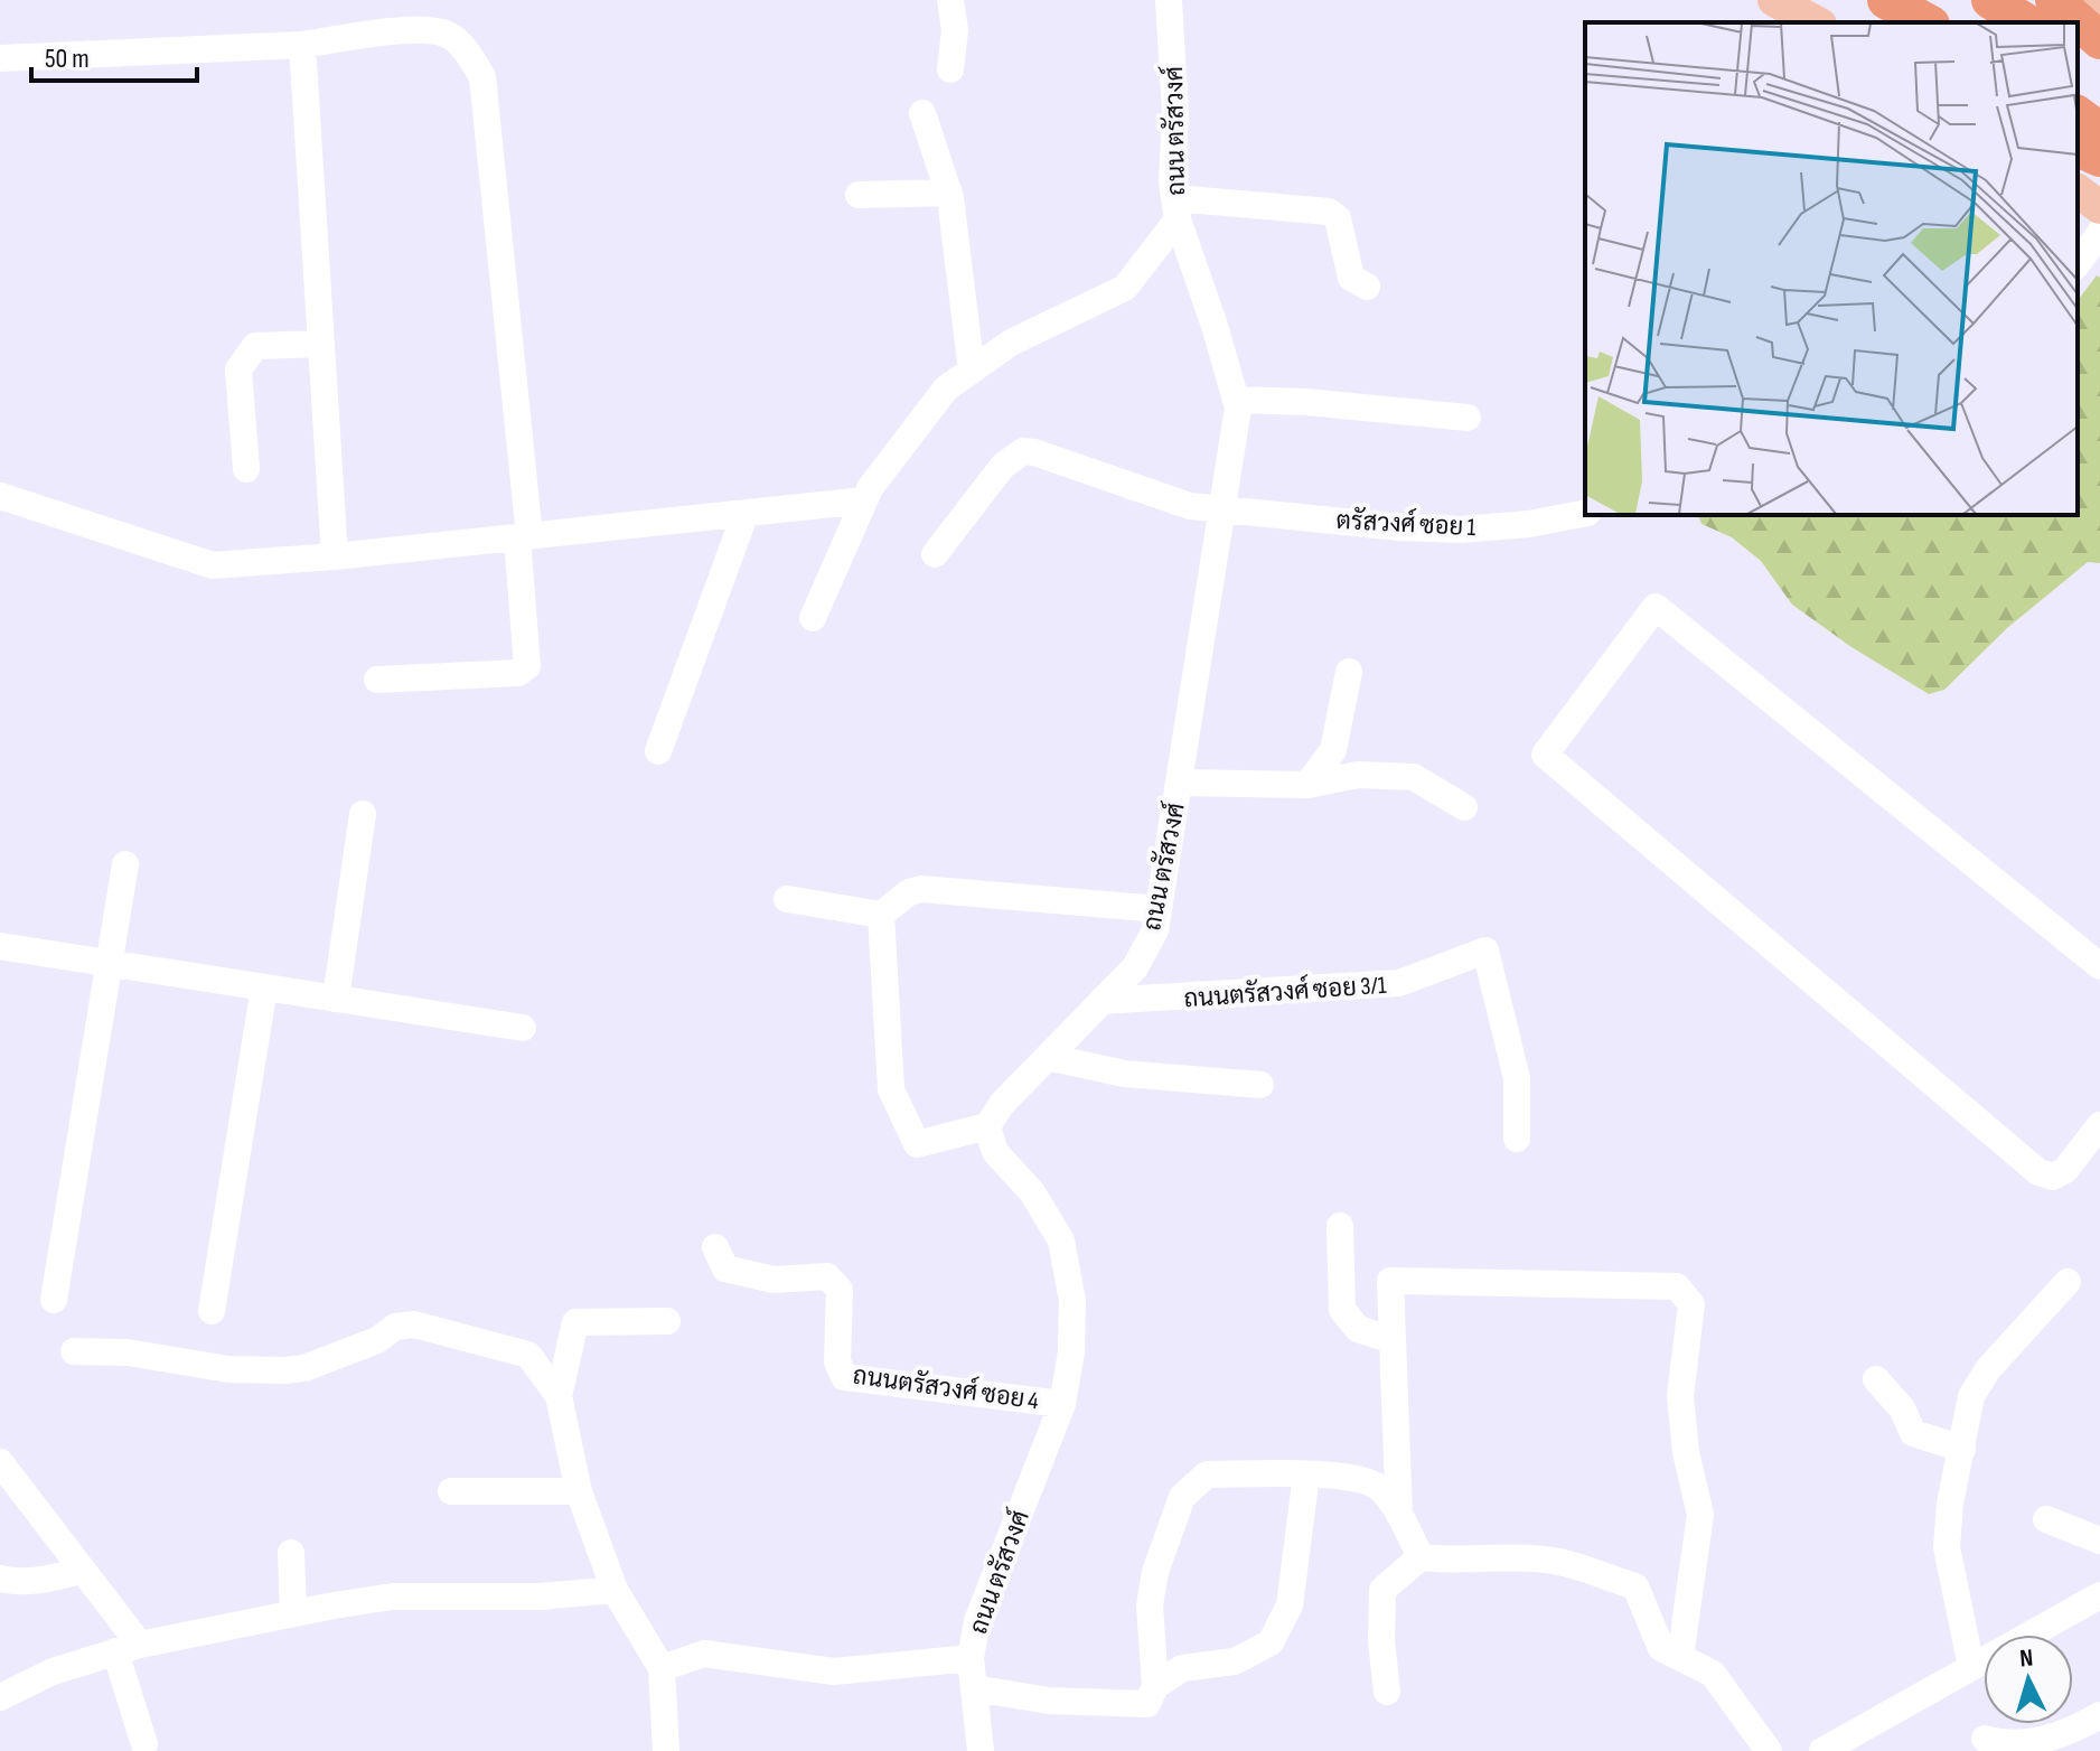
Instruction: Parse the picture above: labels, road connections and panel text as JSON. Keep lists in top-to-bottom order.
{
  "streets": {
    "street": [
      "ถนน ตรัสวงศ์",
      "ตรัสวงศ์ ซอย 1",
      "ถนนตรัสวงศ์ ซอย 3/1",
      "ถนนตรัสวงศ์ ซอย 4"
    ]
  },
  "crossings": [
    ["ถนน ตรัสวงศ์", "ตรัสวงศ์ ซอย 1"],
    ["ถนน ตรัสวงศ์", "ถนนตรัสวงศ์ ซอย 3/1"],
    ["ถนน ตรัสวงศ์", "ถนนตรัสวงศ์ ซอย 4"]
  ],
  "scale_bar": "50 m",
  "north": "top"
}
